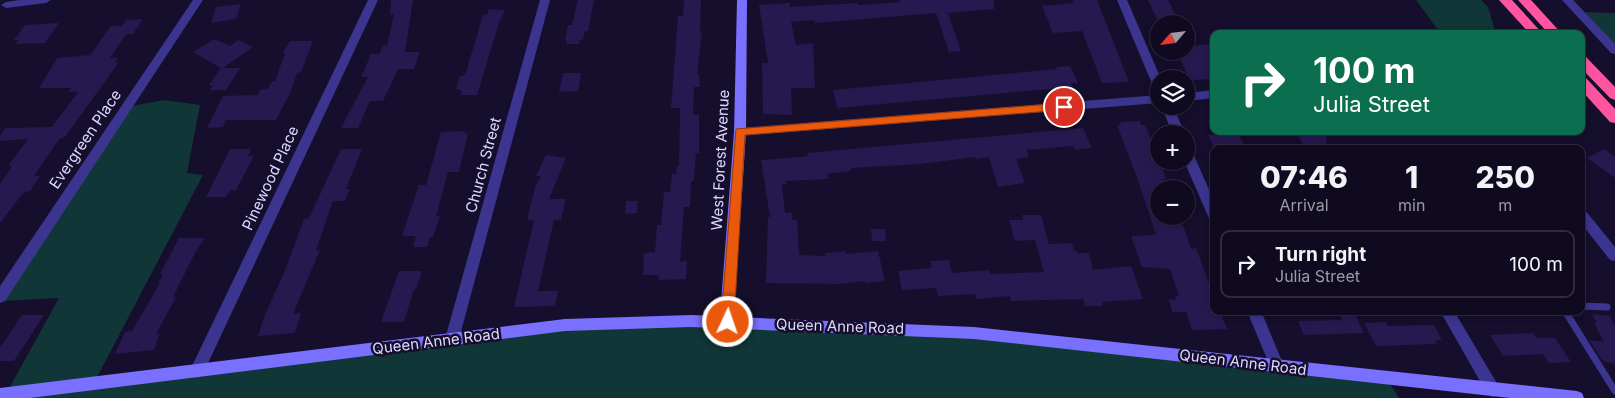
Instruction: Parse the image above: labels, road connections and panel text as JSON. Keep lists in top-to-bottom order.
{
  "streets": {
    "street": [
      "Evergreen Place",
      "West Forest Avenue",
      "Church Street",
      "Pinewood Place",
      "Queen Anne Road"
    ]
  },
  "crossings": [
    ["West Forest Avenue", "Queen Anne Road"],
    ["Church Street", "Queen Anne Road"],
    ["Pinewood Place", "Queen Anne Road"]
  ],
  "north": "bottom left",
  "page": {
    "map_buttons": ["+", "−"],
    "turn": ["100 m", "Julia Street"],
    "eta": [
      "07:46",
      "Arrival",
      "1",
      "min",
      "250",
      "m"
    ],
    "list": [
      {
        "name": "Turn right",
        "note": "Julia Street",
        "value": "100 m"
      }
    ]
  }
}
